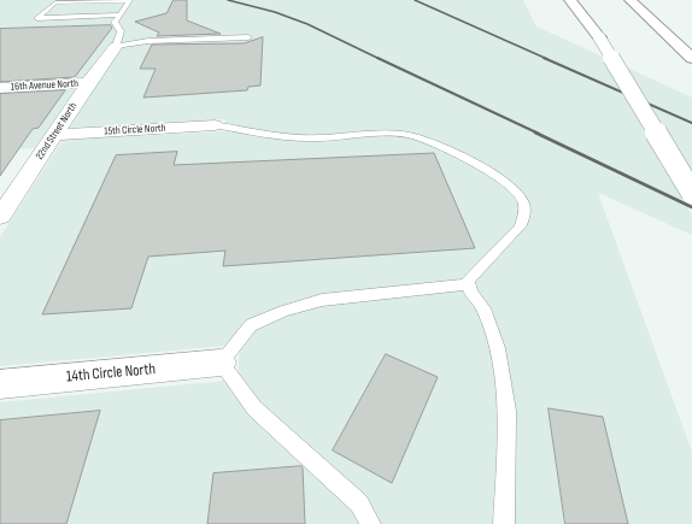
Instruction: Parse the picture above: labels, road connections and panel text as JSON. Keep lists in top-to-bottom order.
{
  "streets": {
    "street": [
      "16th Avenue North",
      "15th Circle North",
      "22nd Street North",
      "14th Circle North"
    ]
  },
  "crossings": [
    ["16th Avenue North", "22nd Street North"],
    ["15th Circle North", "22nd Street North"]
  ]
}
